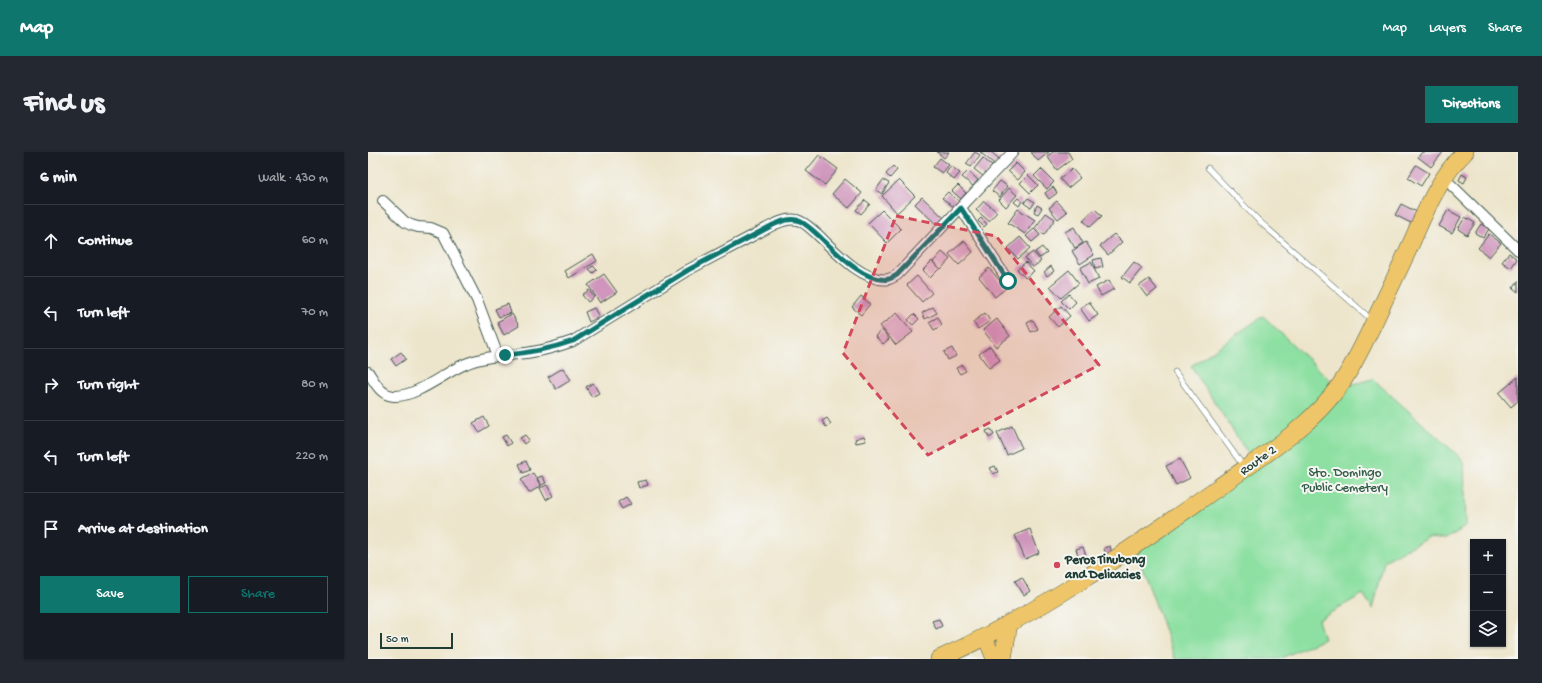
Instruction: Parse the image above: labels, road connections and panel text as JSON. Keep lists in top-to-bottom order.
{
  "streets": {
    "highway": ["Route 2"]
  },
  "parks": ["Sto. Domingo Public Cemetery"],
  "places": ["Peros Tinubong and Delicacies"],
  "scale_bar": "50 m",
  "page": {
    "header": "Map",
    "nav": ["Map", "Layers", "Share"],
    "buttons": [
      "Directions",
      ["Save", "Share"]
    ],
    "title": "Find us",
    "heading": ["6 min", "Walk · 430 m"],
    "list": [
      ["Continue", "60 m"],
      ["Turn left", "70 m"],
      ["Turn right", "80 m"],
      ["Turn left", "220 m"],
      "Arrive at destination"
    ],
    "map_buttons": ["+", "−"],
    "scale": "50 m"
  }
}
